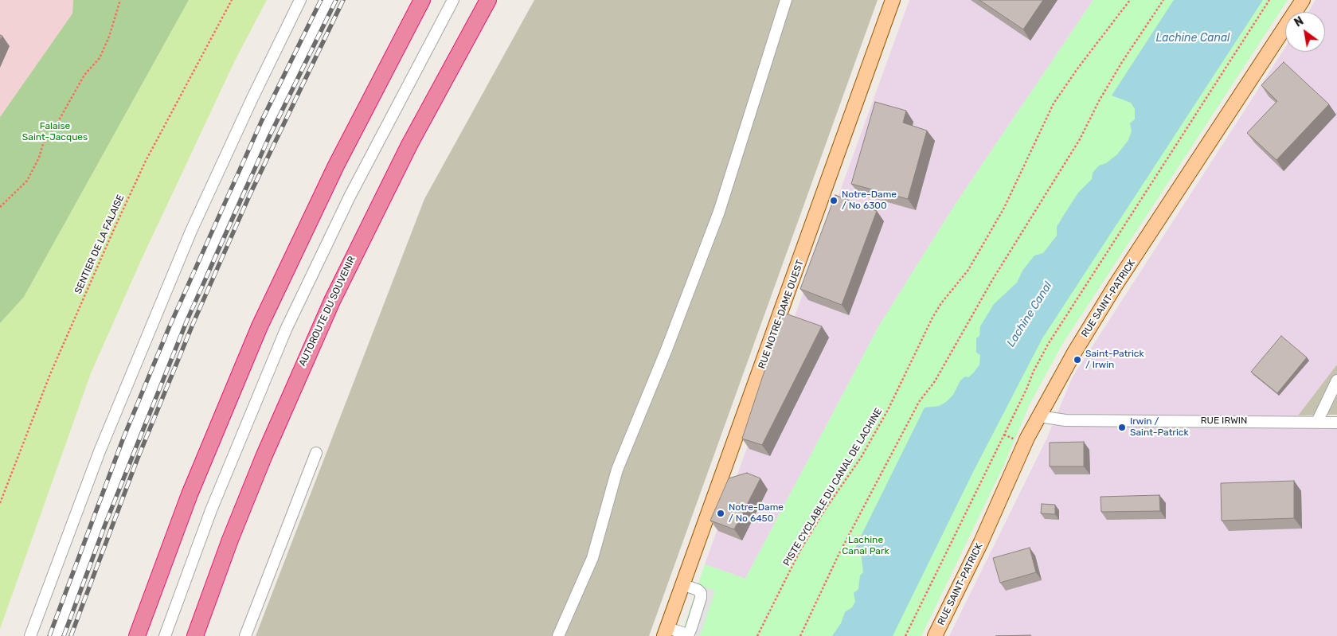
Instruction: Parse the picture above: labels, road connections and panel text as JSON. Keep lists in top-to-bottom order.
{
  "streets": {
    "highway": ["AUTOROUTE DU SOUVENIR"],
    "main road": ["RUE SAINT-PATRICK", "RUE NOTRE-DAME OUEST"],
    "street": ["RUE IRWIN"],
    "path": ["SENTIER DE LA FALAISE", "PISTE CYCLABLE DU CANAL DE LACHINE"]
  },
  "crossings": [
    ["RUE SAINT-PATRICK", "RUE IRWIN"]
  ],
  "water": ["Lachine Canal"],
  "parks": ["Falaise Saint-Jacques", "Lachine Canal Park"],
  "places": [
    "Notre-Dame / No 6300",
    "Saint-Patrick / Irwin",
    "Irwin / Saint-Patrick",
    "Notre-Dame / No 6450"
  ],
  "north": "top left"
}
